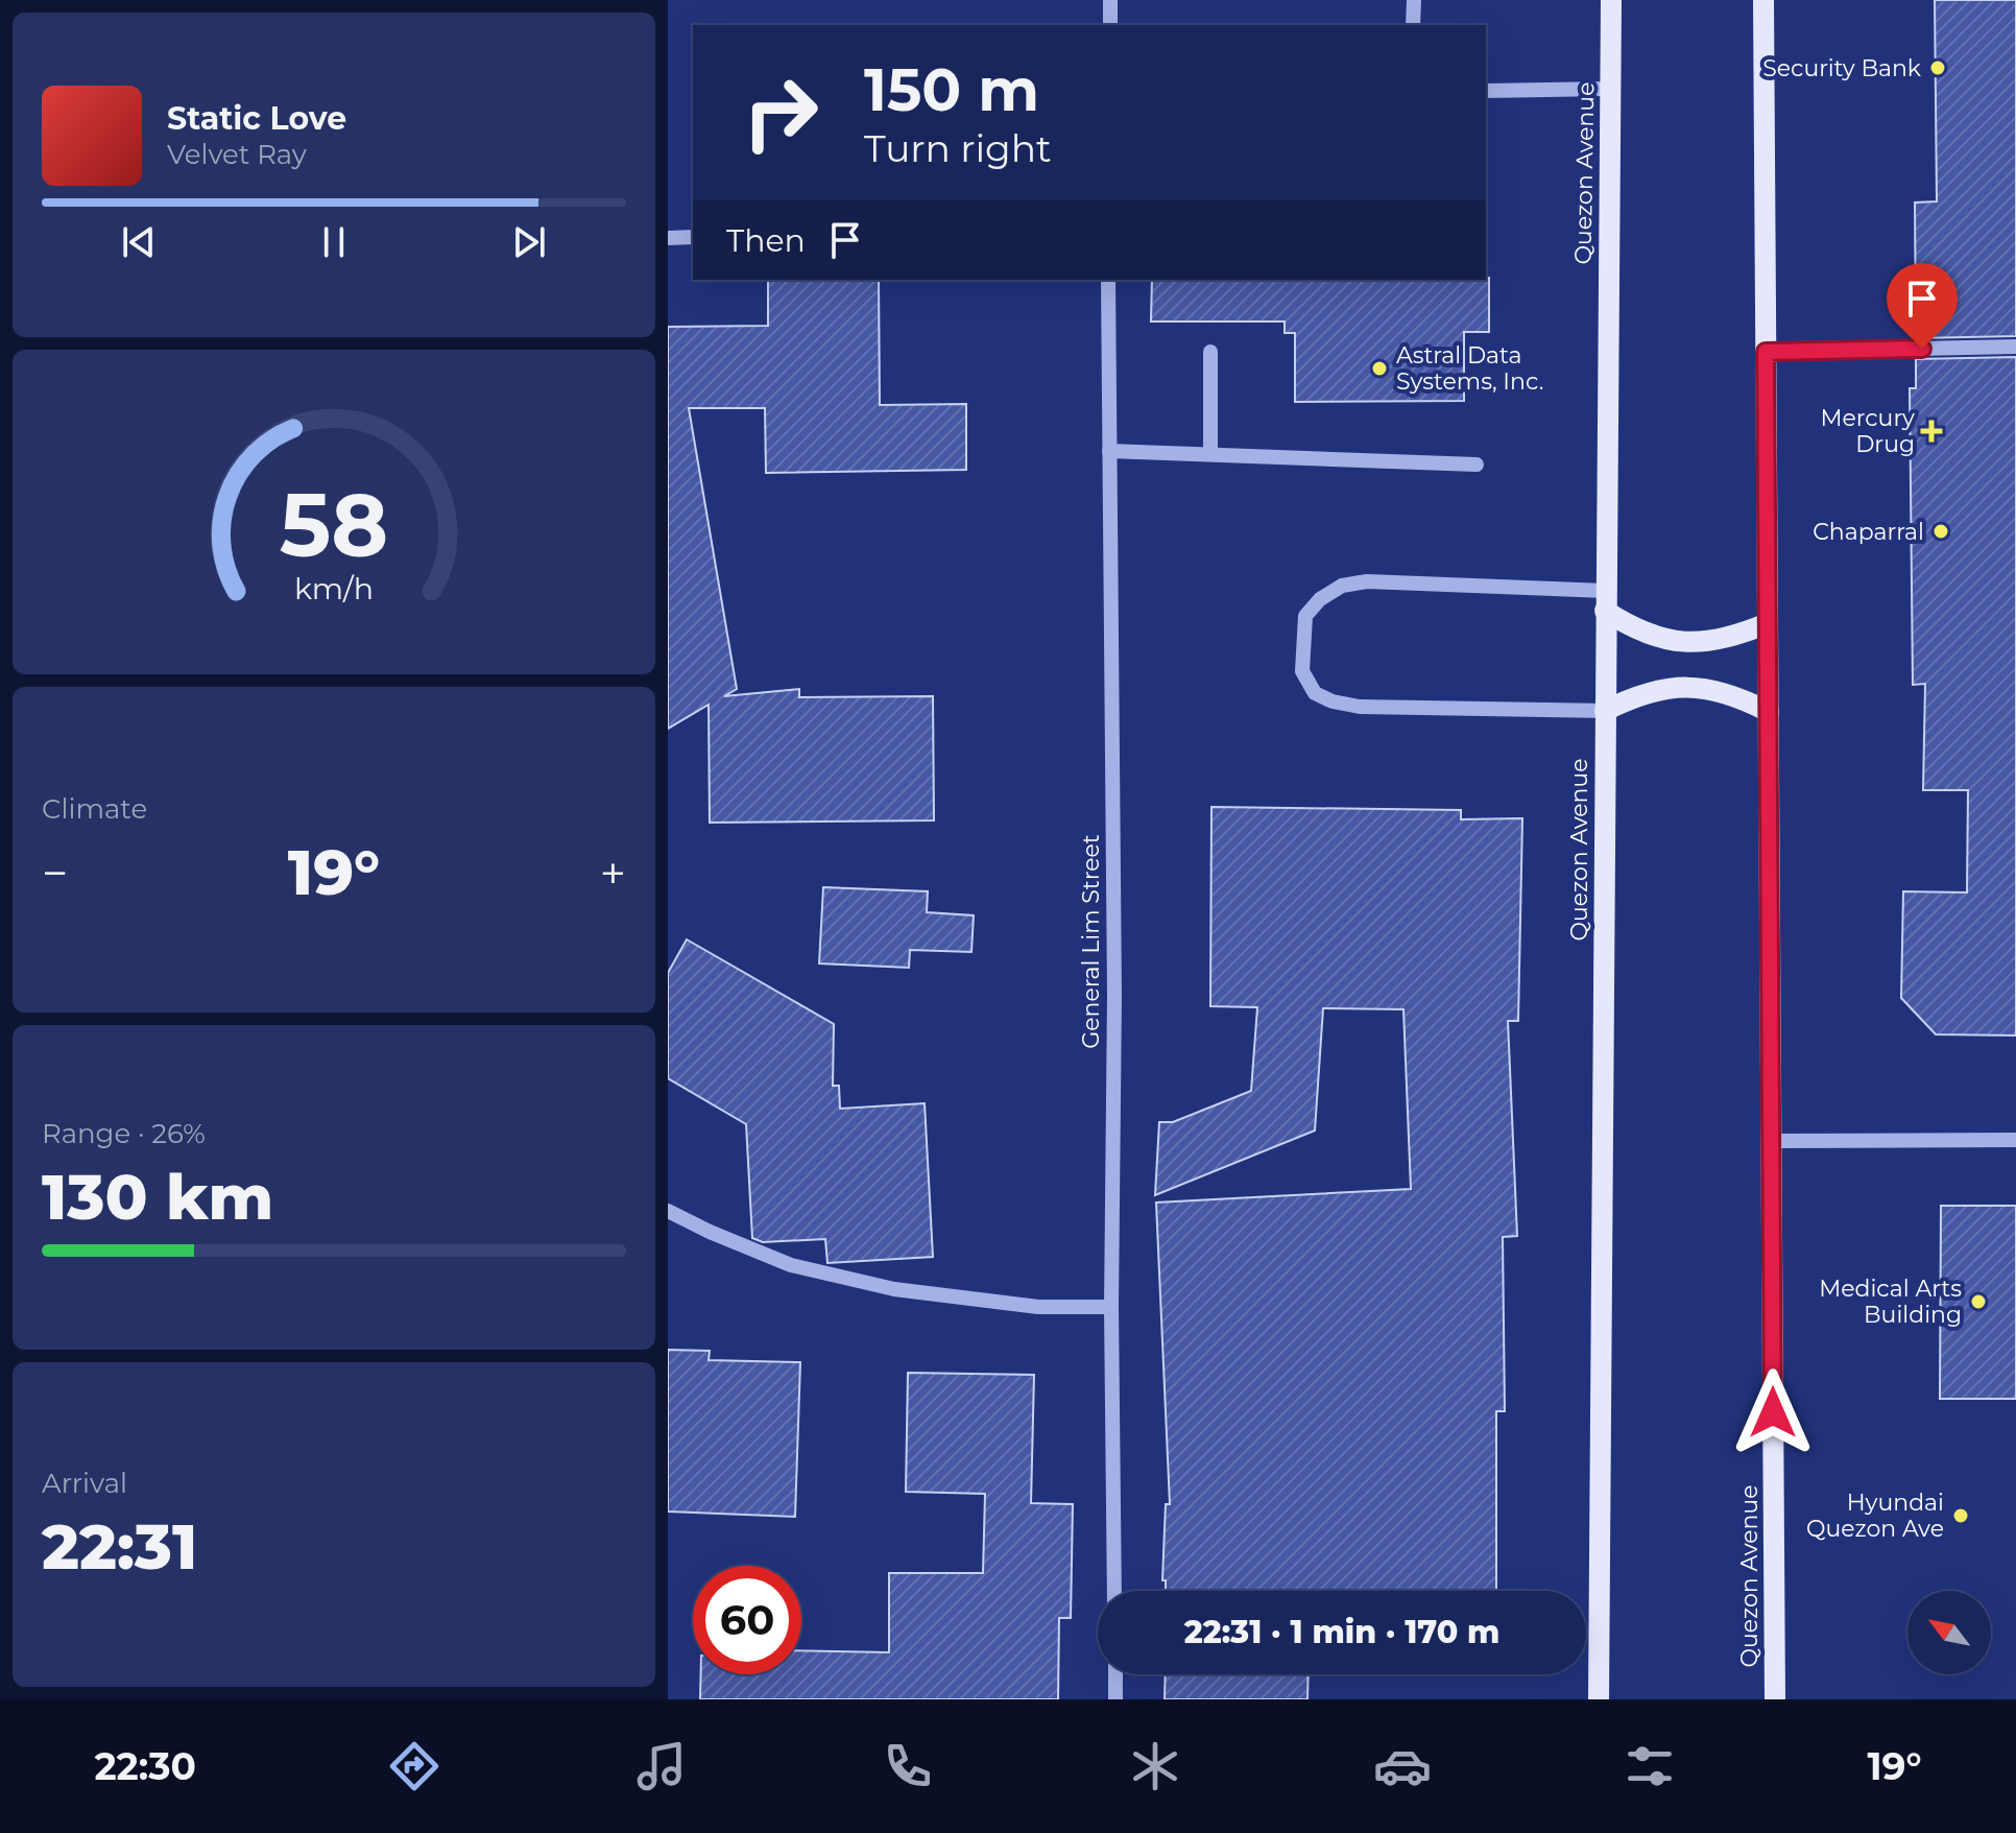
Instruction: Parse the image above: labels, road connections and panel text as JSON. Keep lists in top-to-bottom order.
{
  "streets": {
    "main road": ["Quezon Avenue"],
    "street": ["General Lim Street"]
  },
  "places": {
    "other": [
      "Security Bank",
      "Astral Data Systems, Inc.",
      "Chaparral",
      "Medical Arts Building",
      "Hyundai Quezon Ave"
    ],
    "health": ["Mercury Drug"]
  },
  "north": "top left",
  "page": {
    "turn": ["150 m", "Turn right"],
    "song": ["Static Love", "Velvet Ray"],
    "then": "Then",
    "tile": [
      "Climate",
      ["Range · 26%", "130 km"],
      ["Arrival", "22:31"]
    ],
    "heat": ["−", "19°", "+"],
    "limit": "60",
    "trip": "22:31 · 1 min · 170 m",
    "tabs": ["22:30", "19°"],
    "gauge": ["58", "km/h"]
  }
}
